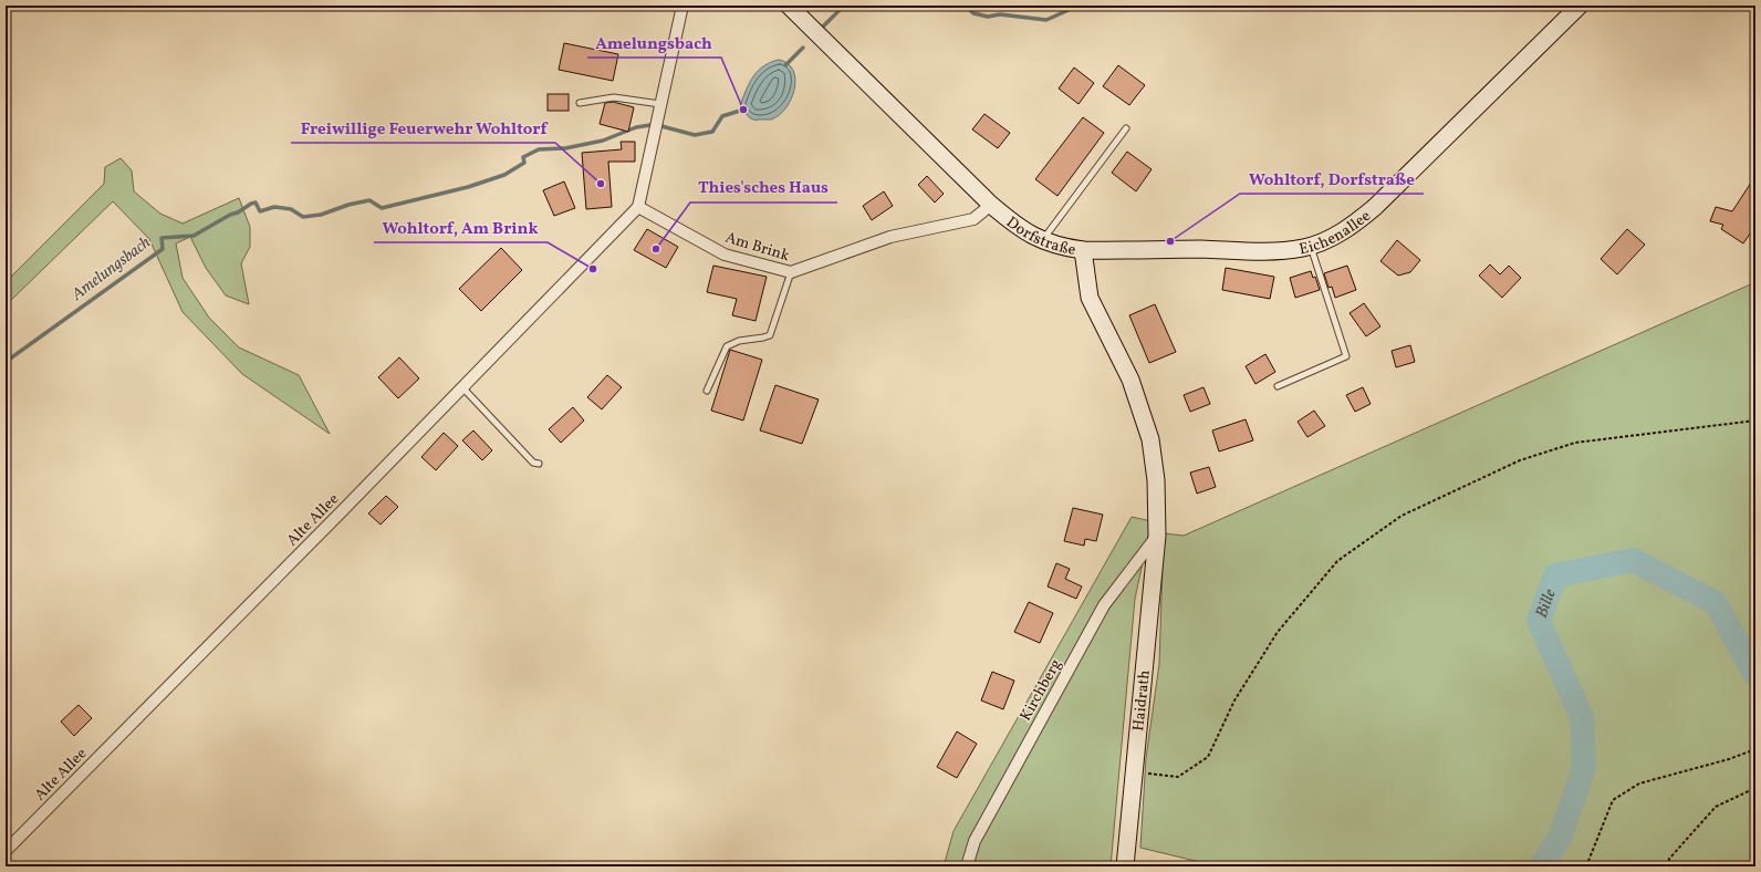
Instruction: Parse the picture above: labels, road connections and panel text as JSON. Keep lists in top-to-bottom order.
{
  "streets": {
    "street": [
      "Eichenallee",
      "Dorfstraße",
      "Am Brink",
      "Alte Allee",
      "Kirchberg",
      "Haidrath"
    ]
  },
  "crossings": [
    ["Eichenallee", "Dorfstraße"],
    ["Dorfstraße", "Am Brink"],
    ["Dorfstraße", "Kirchberg"],
    ["Dorfstraße", "Haidrath"],
    ["Am Brink", "Alte Allee"],
    ["Kirchberg", "Haidrath"]
  ],
  "water": ["Amelungsbach", "Bille"],
  "places": [
    "Amelungsbach",
    "Freiwillige Feuerwehr Wohltorf",
    "Wohltorf, Dorfstraße",
    "Thies'sches Haus",
    "Wohltorf, Am Brink"
  ]
}
